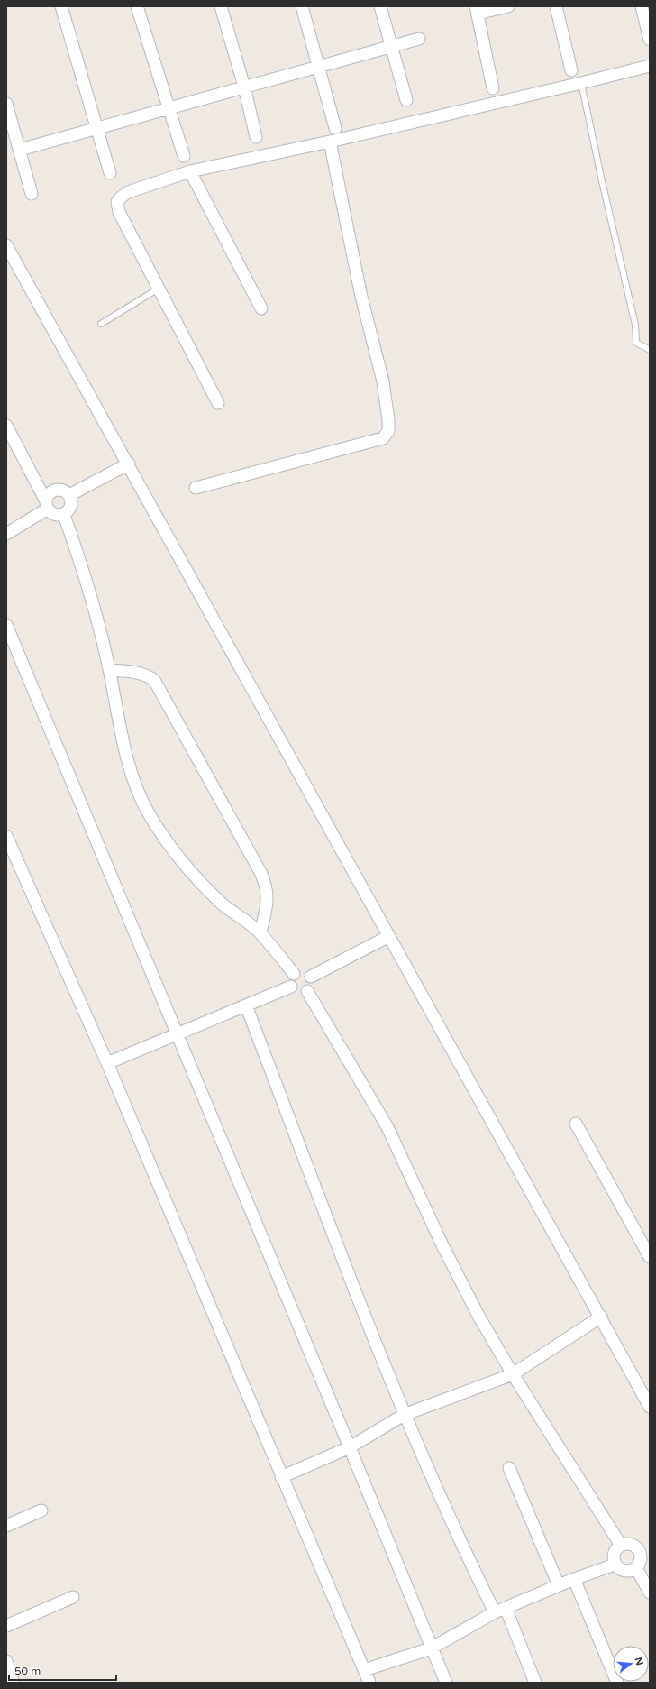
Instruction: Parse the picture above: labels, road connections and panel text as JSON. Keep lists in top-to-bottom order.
{
  "scale_bar": "50 m",
  "north": "right"
}
